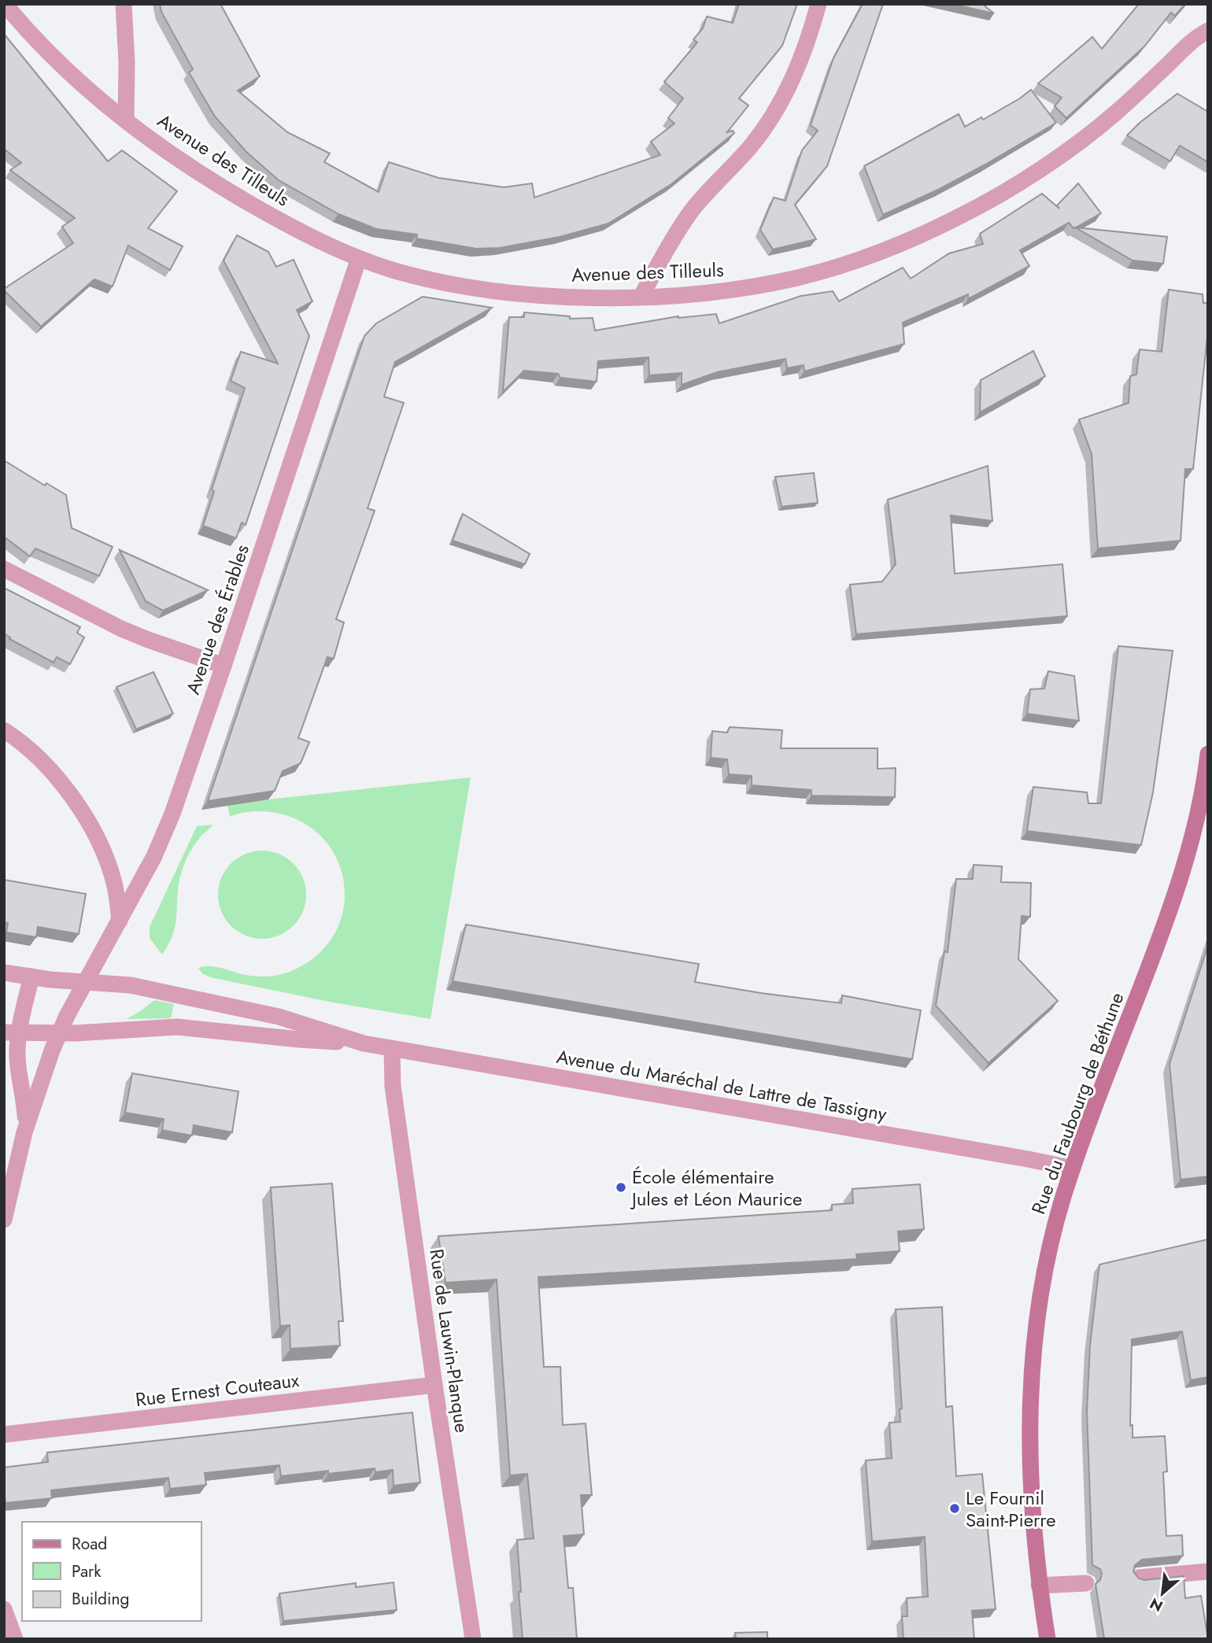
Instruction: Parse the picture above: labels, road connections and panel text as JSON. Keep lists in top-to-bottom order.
{
  "streets": {
    "street": [
      "Avenue des Tilleuls",
      "Avenue des Érables",
      "Avenue du Maréchal de Lattre de Tassigny",
      "Rue du Faubourg de Béthune",
      "Rue de Lauwin-Planque",
      "Rue Ernest Couteaux"
    ]
  },
  "crossings": [
    ["Avenue des Tilleuls", "Avenue des Érables"],
    ["Avenue des Érables", "Avenue du Maréchal de Lattre de Tassigny"],
    ["Avenue du Maréchal de Lattre de Tassigny", "Rue du Faubourg de Béthune"],
    ["Avenue du Maréchal de Lattre de Tassigny", "Rue de Lauwin-Planque"],
    ["Rue de Lauwin-Planque", "Rue Ernest Couteaux"]
  ],
  "places": ["École élémentaire Jules et Léon Maurice", "Le Fournil Saint-Pierre"],
  "legend": ["Road", "Park", "Building"],
  "north": "bottom left"
}
